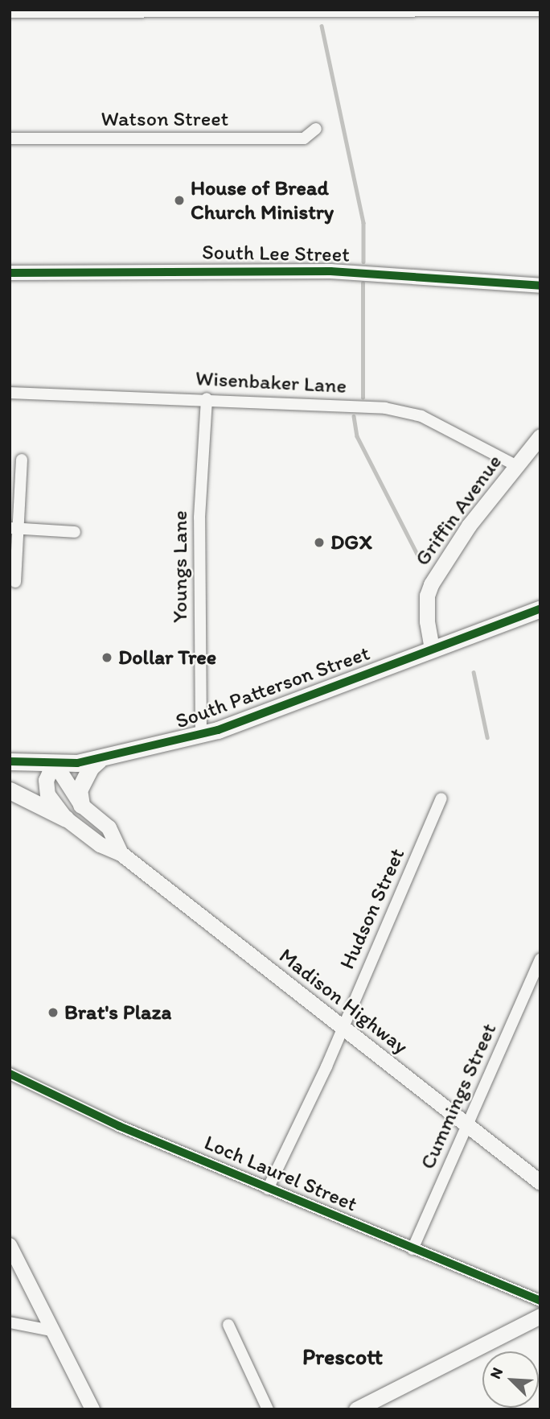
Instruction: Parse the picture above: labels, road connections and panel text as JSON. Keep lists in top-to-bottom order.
{
  "streets": {
    "main road": ["Griffin Avenue", "South Patterson Street", "Madison Highway"],
    "street": [
      "Watson Street",
      "South Lee Street",
      "Wisenbaker Lane",
      "Youngs Lane",
      "Hudson Street",
      "Cummings Street",
      "Loch Laurel Street"
    ]
  },
  "crossings": [
    ["Wisenbaker Lane", "Griffin Avenue"],
    ["Wisenbaker Lane", "Youngs Lane"],
    ["Griffin Avenue", "South Patterson Street"],
    ["Youngs Lane", "South Patterson Street"],
    ["South Patterson Street", "Madison Highway"],
    ["Hudson Street", "Madison Highway"],
    ["Hudson Street", "Loch Laurel Street"],
    ["Madison Highway", "Cummings Street"],
    ["Cummings Street", "Loch Laurel Street"]
  ],
  "districts": ["Prescott"],
  "places": [
    "House of Bread Church Ministry",
    "DGX",
    "Dollar Tree",
    "Brat's Plaza"
  ],
  "north": "top left"
}
